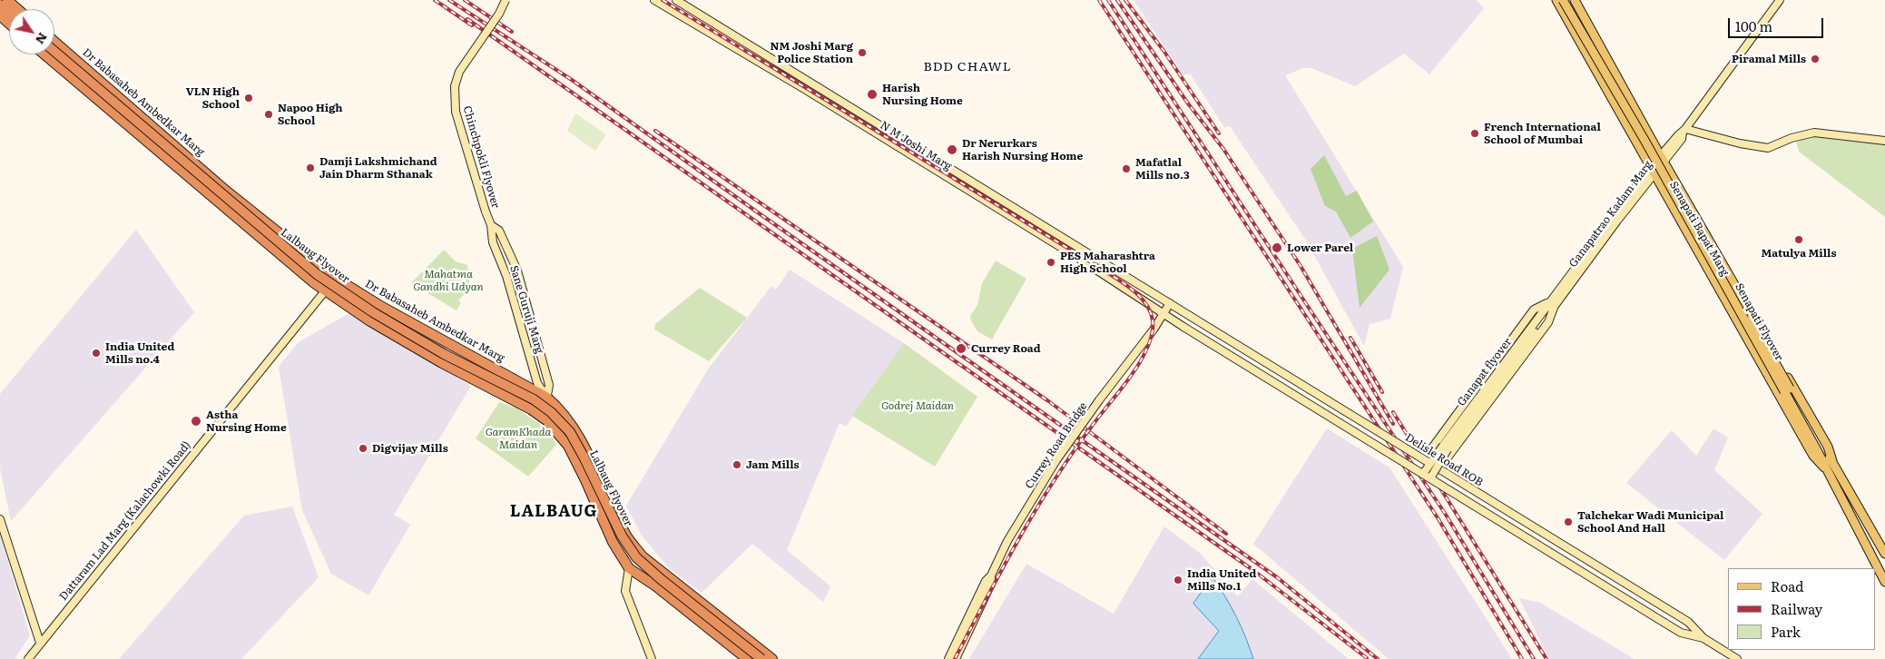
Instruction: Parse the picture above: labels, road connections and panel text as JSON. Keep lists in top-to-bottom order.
{
  "streets": {
    "highway": ["Dr Babasaheb Ambedkar Marg", "Lalbaug Flyover"],
    "main road": [
      "N M Joshi Marg",
      "Chinchpokli Flyover",
      "Ganapatrao Kadam Marg",
      "Senapati Bapat Marg",
      "Sane Guruji Marg",
      "Senapati Flyover",
      "Ganapat flyover",
      "Currey Road Bridge",
      "Delisle Road ROB",
      "Dattaram Lad Marg (Kalachowki Road)"
    ]
  },
  "crossings": [
    ["Dr Babasaheb Ambedkar Marg", "Sane Guruji Marg"],
    ["Dr Babasaheb Ambedkar Marg", "Dattaram Lad Marg (Kalachowki Road)"],
    ["N M Joshi Marg", "Currey Road Bridge"],
    ["N M Joshi Marg", "Delisle Road ROB"],
    ["Chinchpokli Flyover", "Sane Guruji Marg"],
    ["Ganapatrao Kadam Marg", "Senapati Bapat Marg"],
    ["Ganapatrao Kadam Marg", "Ganapat flyover"],
    ["Senapati Bapat Marg", "Senapati Flyover"]
  ],
  "districts": ["BDD CHAWL", "LALBAUG"],
  "parks": ["Mahatma Gandhi Udyan", "Godrej Maidan", "GaramKhada Maidan"],
  "places": [
    "NM Joshi Marg Police Station",
    "Piramal Mills",
    "Harish Nursing Home",
    "VLN High School",
    "Napoo High School",
    "French International School of Mumbai",
    "Dr Nerurkars Harish Nursing Home",
    "Damji Lakshmichand Jain Dharm Sthanak",
    "Mafatlal Mills no.3",
    "Matulya Mills",
    "Lower Parel",
    "PES Maharashtra High School",
    "Currey Road",
    "India United Mills no.4",
    "Astha Nursing Home",
    "Digvijay Mills",
    "Jam Mills",
    "Talchekar Wadi Municipal School And Hall",
    "India United Mills No.1"
  ],
  "legend": ["Road", "Railway", "Park"],
  "scale_bar": "100 m",
  "north": "bottom right"
}
